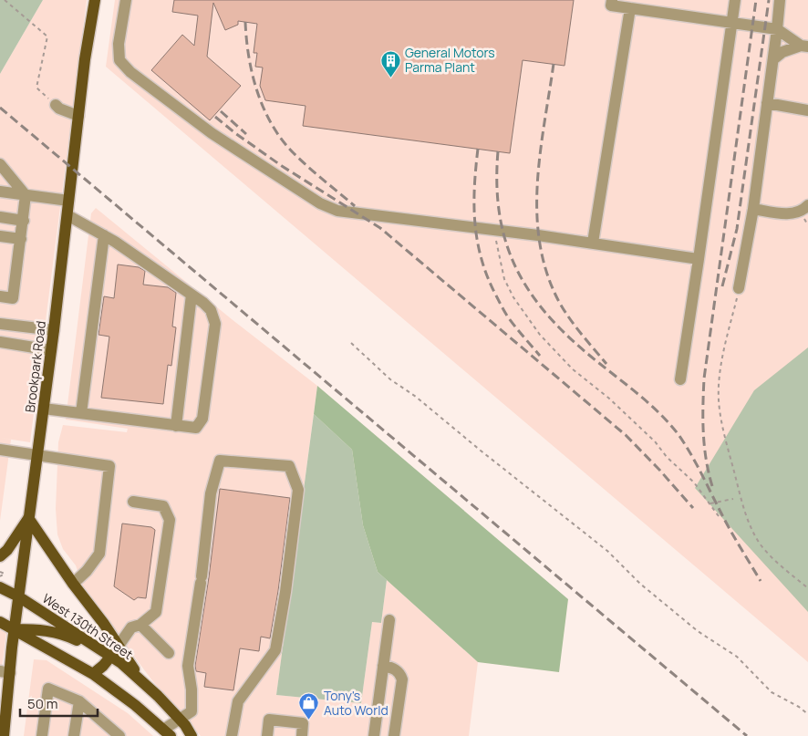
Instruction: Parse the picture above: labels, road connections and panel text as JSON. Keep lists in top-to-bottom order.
{
  "streets": {
    "main road": ["Brookpark Road", "West 130th Street"]
  },
  "crossings": [
    ["Brookpark Road", "West 130th Street"]
  ],
  "places": {
    "building": ["General Motors Parma Plant"],
    "shop": ["Tony's Auto World"]
  },
  "scale_bar": "50 m"
}
